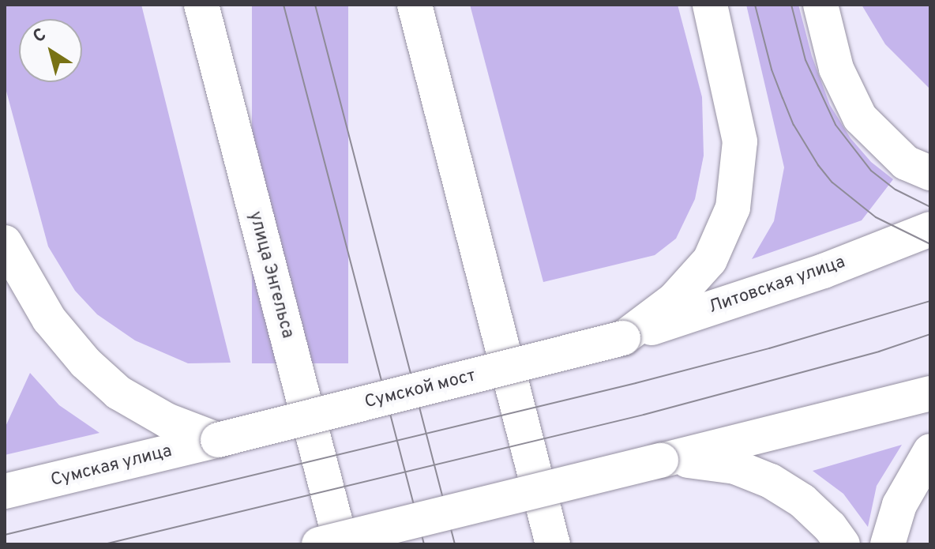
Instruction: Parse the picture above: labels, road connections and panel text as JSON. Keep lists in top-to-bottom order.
{
  "streets": {
    "main road": [
      "улица Энгельса",
      "Литовская улица",
      "Сумской мост",
      "Сумская улица"
    ]
  },
  "crossings": [
    ["Литовская улица", "Сумской мост"],
    ["Сумской мост", "Сумская улица"]
  ],
  "north": "top left"
}
